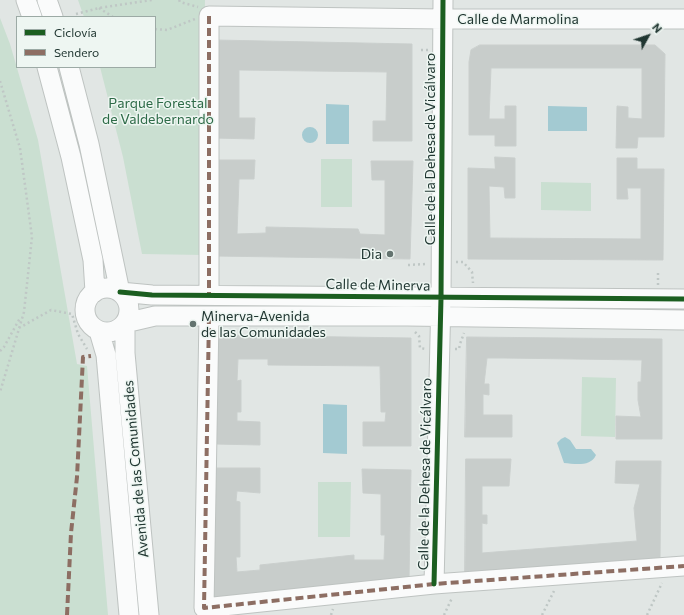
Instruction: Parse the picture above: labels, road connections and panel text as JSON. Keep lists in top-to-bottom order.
{
  "streets": {
    "street": [
      "Calle de Marmolina",
      "Calle de la Dehesa de Vicálvaro",
      "Calle de Minerva",
      "Avenida de las Comunidades"
    ]
  },
  "crossings": [
    ["Calle de Marmolina", "Calle de la Dehesa de Vicálvaro"],
    ["Calle de la Dehesa de Vicálvaro", "Calle de Minerva"],
    ["Calle de Minerva", "Avenida de las Comunidades"]
  ],
  "parks": ["Parque Forestal de Valdebernardo"],
  "places": ["Dia", "Minerva-Avenida de las Comunidades"],
  "legend": ["Ciclovía", "Sendero"],
  "north": "top right"
}
